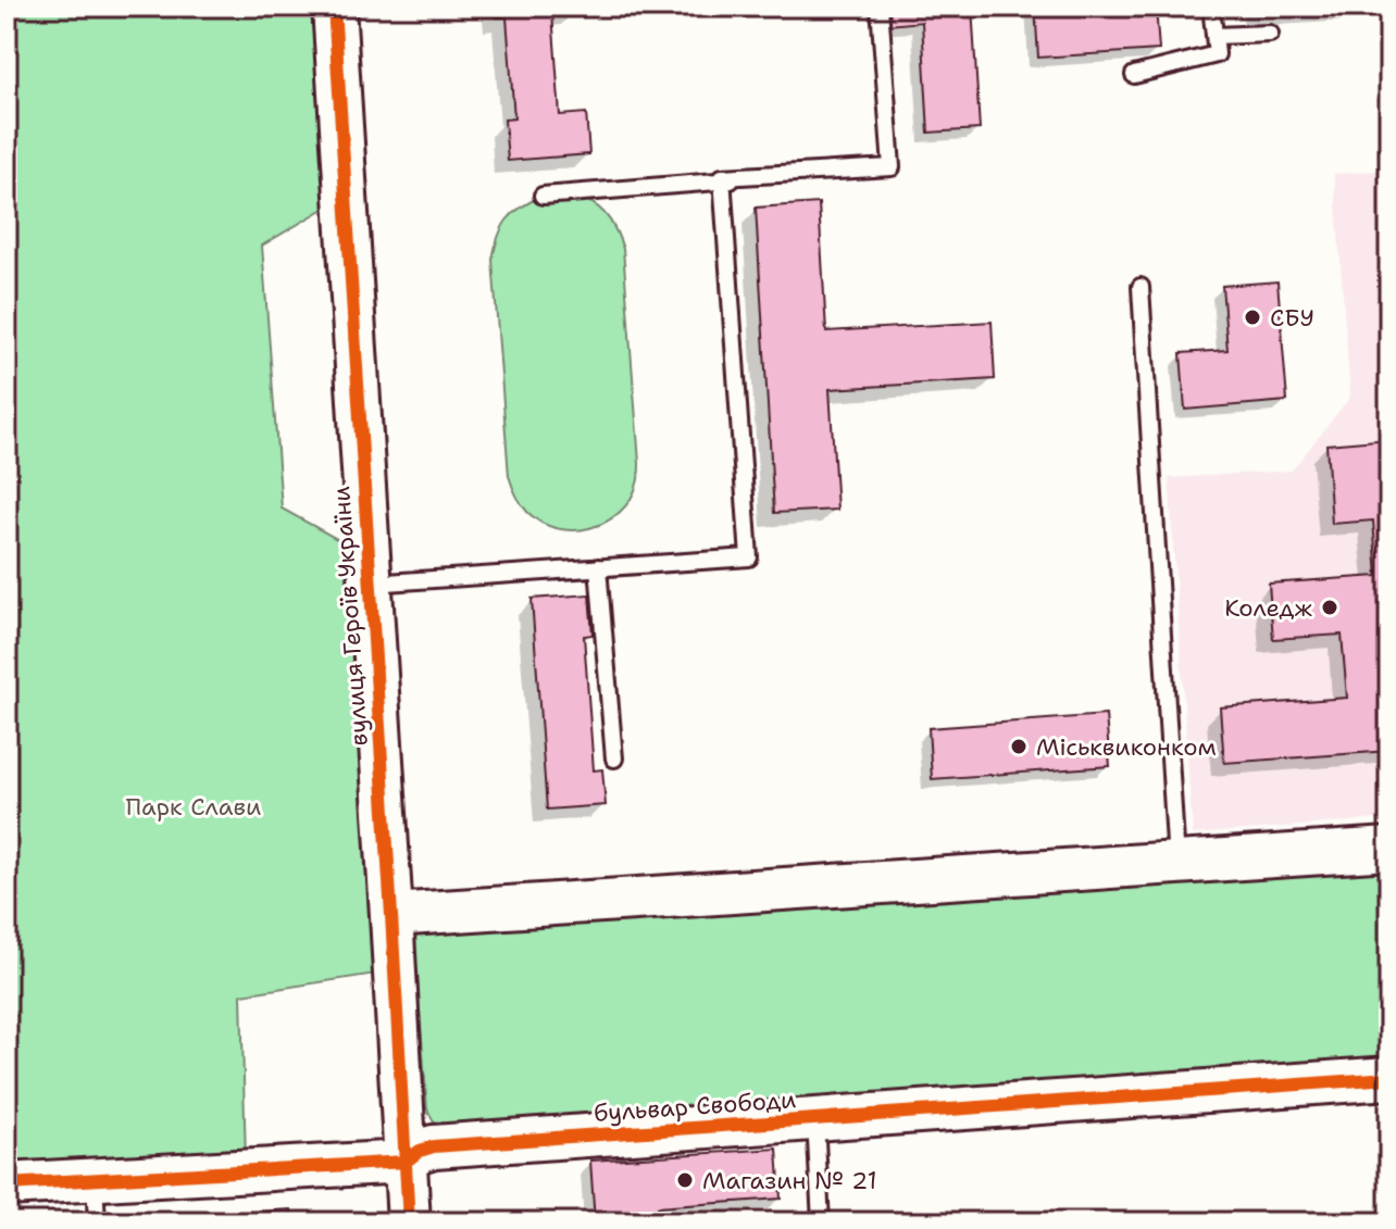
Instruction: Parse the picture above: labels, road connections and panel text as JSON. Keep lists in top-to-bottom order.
{
  "streets": {
    "street": ["вулиця Героїв України", "бульвар Свободи"]
  },
  "crossings": [
    ["вулиця Героїв України", "бульвар Свободи"]
  ],
  "parks": ["Парк Слави"],
  "places": [
    "СБУ",
    "Коледж",
    "Міськвиконком",
    "Магазин № 21"
  ]
}
